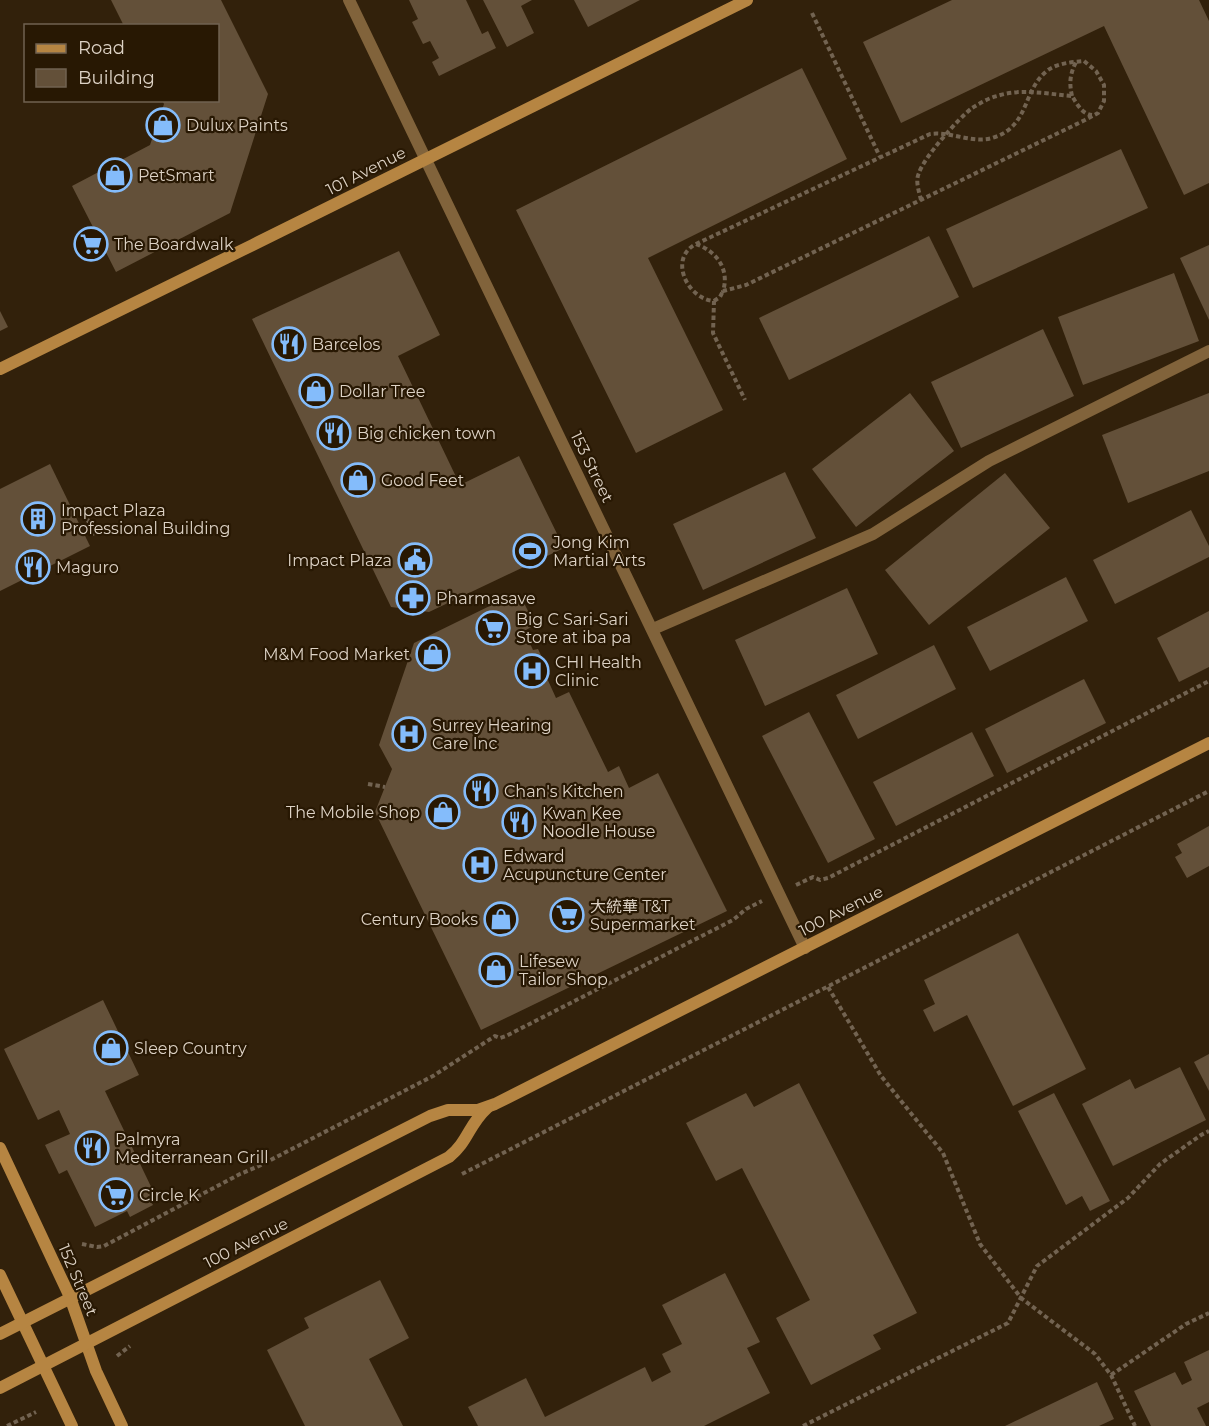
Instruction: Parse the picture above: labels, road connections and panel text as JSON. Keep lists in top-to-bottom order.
{
  "streets": {
    "main road": ["101 Avenue", "100 Avenue", "152 Street"],
    "street": ["153 Street"]
  },
  "crossings": [
    ["101 Avenue", "153 Street"],
    ["153 Street", "100 Avenue"],
    ["100 Avenue", "152 Street"]
  ],
  "places": {
    "shop": [
      "Dulux Paints",
      "PetSmart",
      "Dollar Tree",
      "Good Feet",
      "M&M Food Market",
      "The Mobile Shop",
      "Century Books",
      "Lifesew Tailor Shop",
      "Sleep Country"
    ],
    "supermarket": [
      "The Boardwalk",
      "Big C Sari-Sari Store at iba pa",
      "大統華 T&T Supermarket",
      "Circle K"
    ],
    "restaurant": [
      "Barcelos",
      "Big chicken town",
      "Maguro",
      "Chan's Kitchen",
      "Kwan Kee Noodle House",
      "Palmyra Mediterranean Grill"
    ],
    "building": ["Impact Plaza Professional Building"],
    "sports": ["Jong Kim Martial Arts"],
    "public building": ["Impact Plaza"],
    "pharmacy": ["Pharmasave"],
    "hospital": ["CHI Health Clinic", "Surrey Hearing Care Inc", "Edward Acupuncture Center"]
  },
  "legend": ["Road", "Building"]
}
